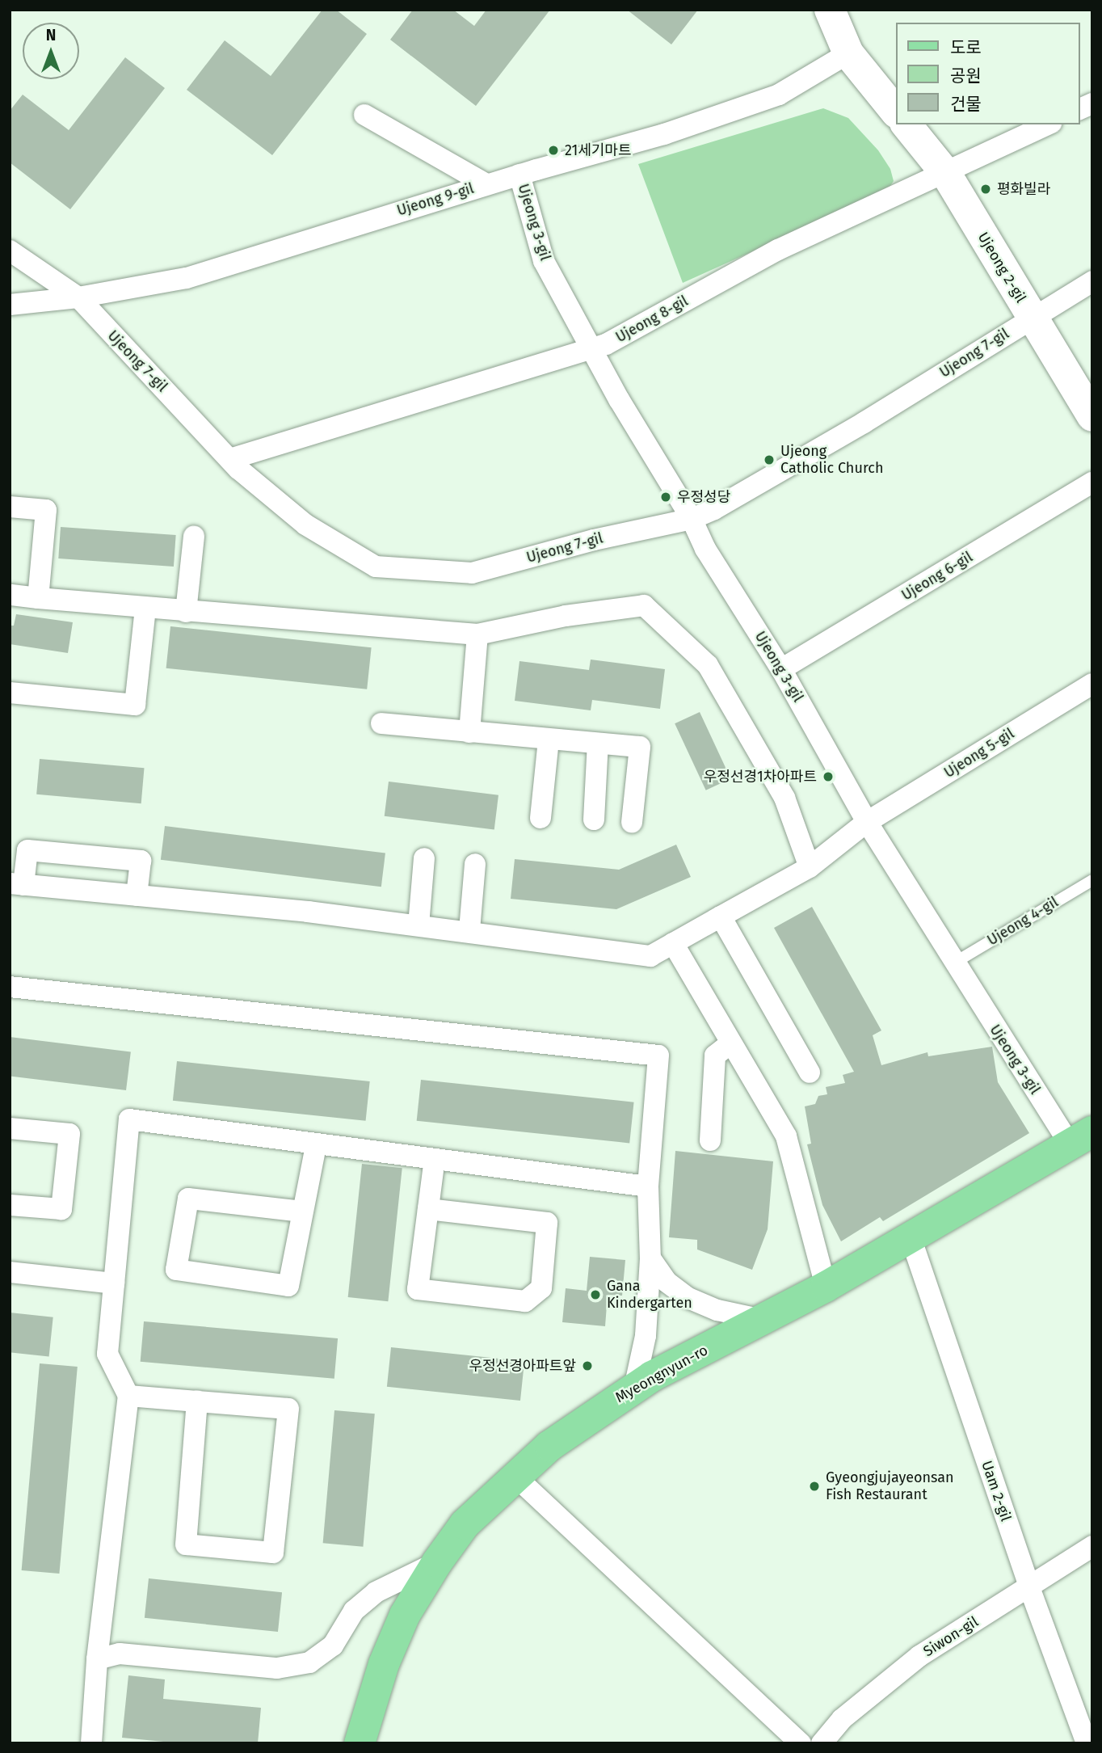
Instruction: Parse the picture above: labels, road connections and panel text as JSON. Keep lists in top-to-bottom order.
{
  "streets": {
    "main road": ["Myeongnyun-ro"],
    "street": [
      "Ujeong 9-gil",
      "Ujeong 3-gil",
      "Ujeong 2-gil",
      "Ujeong 8-gil",
      "Ujeong 7-gil",
      "Ujeong 6-gil",
      "Ujeong 5-gil",
      "Uam 2-gil",
      "Siwon-gil"
    ],
    "lane": ["Ujeong 4-gil"]
  },
  "crossings": [
    ["Ujeong 9-gil", "Ujeong 3-gil"],
    ["Ujeong 9-gil", "Ujeong 7-gil"],
    ["Ujeong 3-gil", "Ujeong 8-gil"],
    ["Ujeong 3-gil", "Ujeong 7-gil"],
    ["Ujeong 3-gil", "Ujeong 6-gil"],
    ["Ujeong 3-gil", "Ujeong 5-gil"],
    ["Ujeong 3-gil", "Ujeong 4-gil"],
    ["Ujeong 3-gil", "Myeongnyun-ro"],
    ["Ujeong 2-gil", "Ujeong 8-gil"],
    ["Ujeong 2-gil", "Ujeong 7-gil"],
    ["Ujeong 8-gil", "Ujeong 7-gil"],
    ["Myeongnyun-ro", "Uam 2-gil"],
    ["Uam 2-gil", "Siwon-gil"]
  ],
  "places": [
    "21세기마트",
    "평화빌라",
    "Ujeong Catholic Church",
    "우정성당",
    "우정선경1차아파트",
    "Gana Kindergarten",
    "우정선경아파트앞",
    "Gyeongjujayeonsan Fish Restaurant"
  ],
  "legend": ["도로", "공원", "건물"],
  "north": "top"
}
